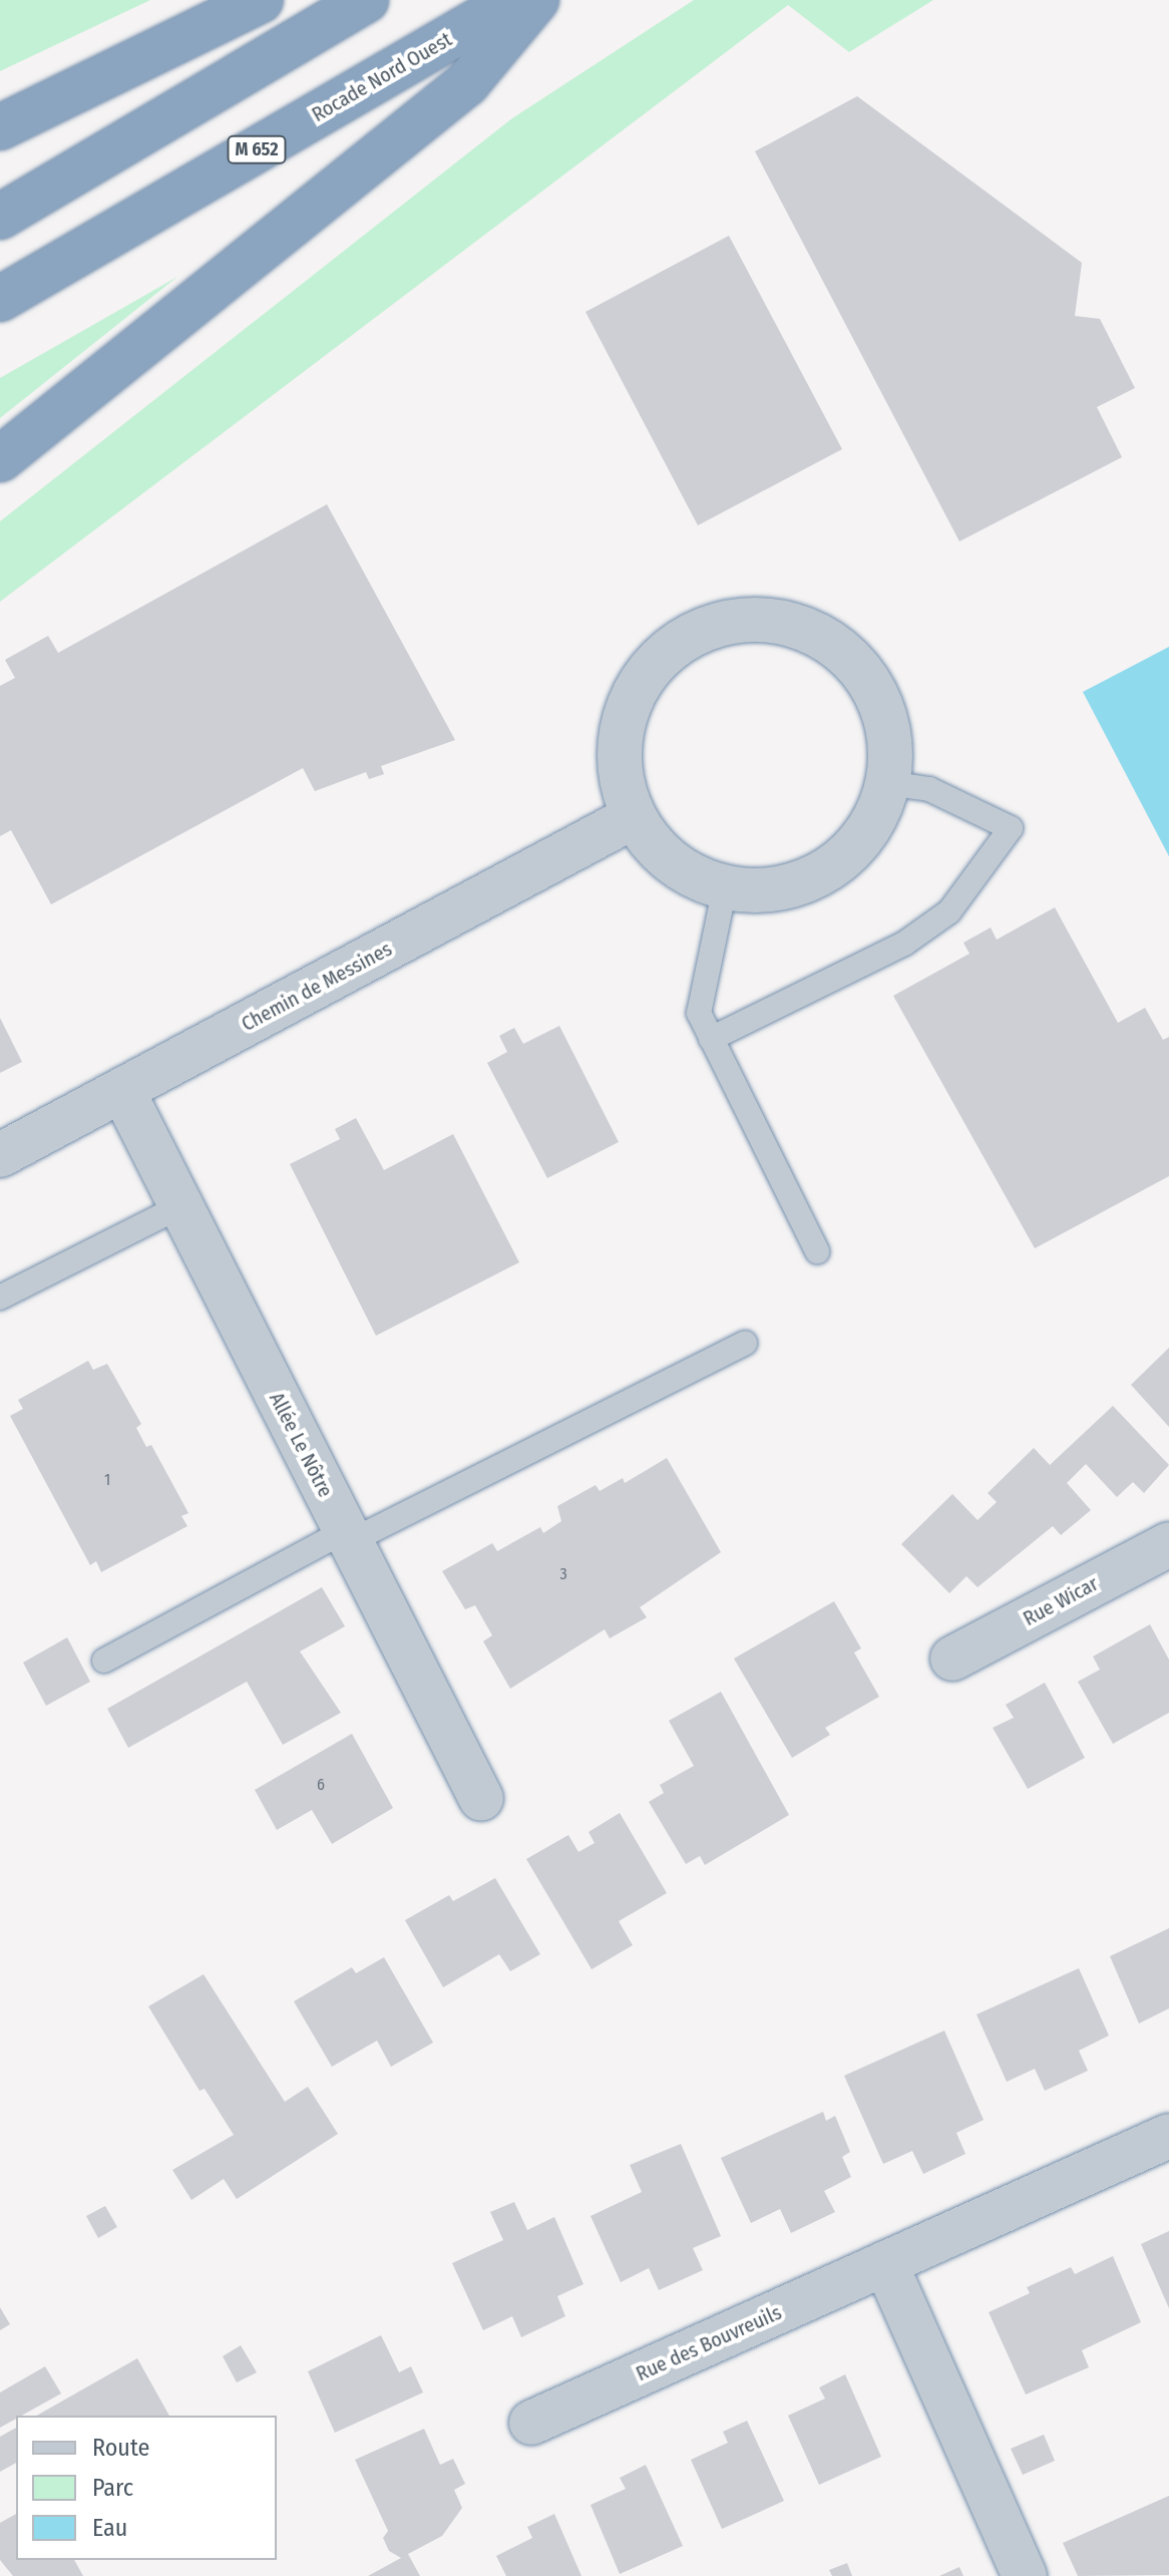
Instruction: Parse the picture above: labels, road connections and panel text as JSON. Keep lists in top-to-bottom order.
{
  "streets": {
    "highway": ["Rocade Nord Ouest", "M 652"],
    "street": [
      "Chemin de Messines",
      "Allée Le Nôtre",
      "Rue Wicar",
      "Rue des Bouvreuils"
    ]
  },
  "crossings": [
    ["Chemin de Messines", "Allée Le Nôtre"]
  ],
  "house_numbers": ["1", "3", "6"],
  "legend": ["Route", "Parc", "Eau"]
}
